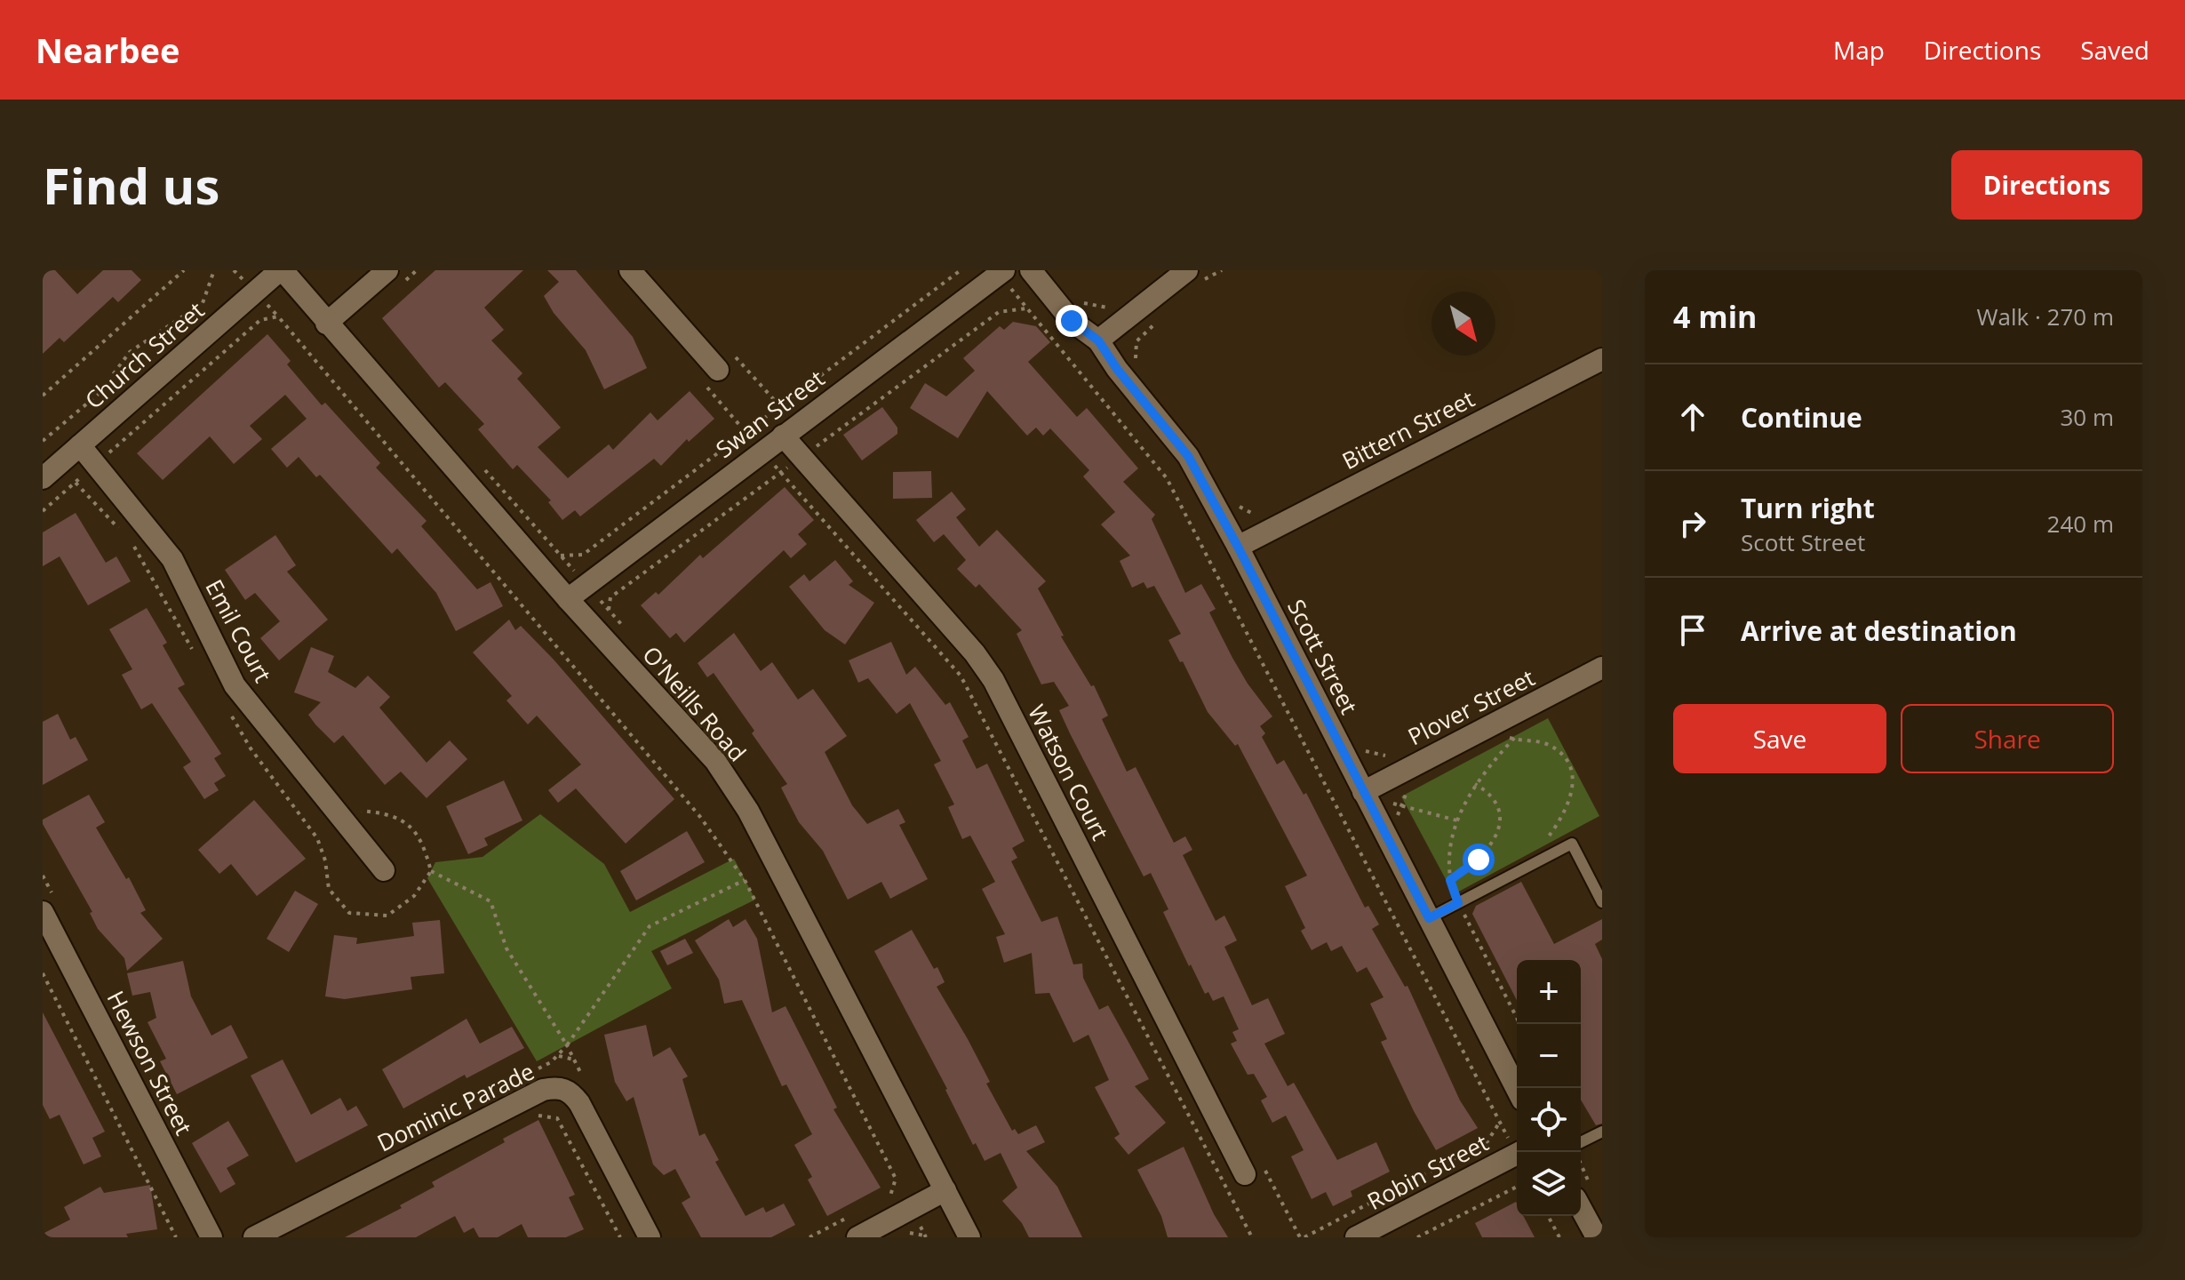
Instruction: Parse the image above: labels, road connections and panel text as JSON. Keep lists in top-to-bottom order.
{
  "streets": {
    "street": [
      "Church Street",
      "Swan Street",
      "Bittern Street",
      "Emil Court",
      "Scott Street",
      "O'Neills Road",
      "Plover Street",
      "Watson Court",
      "Hewson Street",
      "Dominic Parade",
      "Robin Street"
    ]
  },
  "crossings": [
    ["Church Street", "Emil Court"],
    ["Church Street", "O'Neills Road"],
    ["Swan Street", "O'Neills Road"],
    ["Swan Street", "Watson Court"],
    ["Bittern Street", "Scott Street"],
    ["Scott Street", "Plover Street"]
  ],
  "north": "bottom right",
  "page": {
    "header": "Nearbee",
    "nav": ["Map", "Directions", "Saved"],
    "buttons": [
      "Directions",
      ["Save", "Share"]
    ],
    "title": "Find us",
    "heading": ["4 min", "Walk · 270 m"],
    "list": [
      ["Continue", "30 m"],
      ["Turn right", "Scott Street", "240 m"],
      "Arrive at destination"
    ],
    "map_buttons": ["+", "−"]
  }
}
